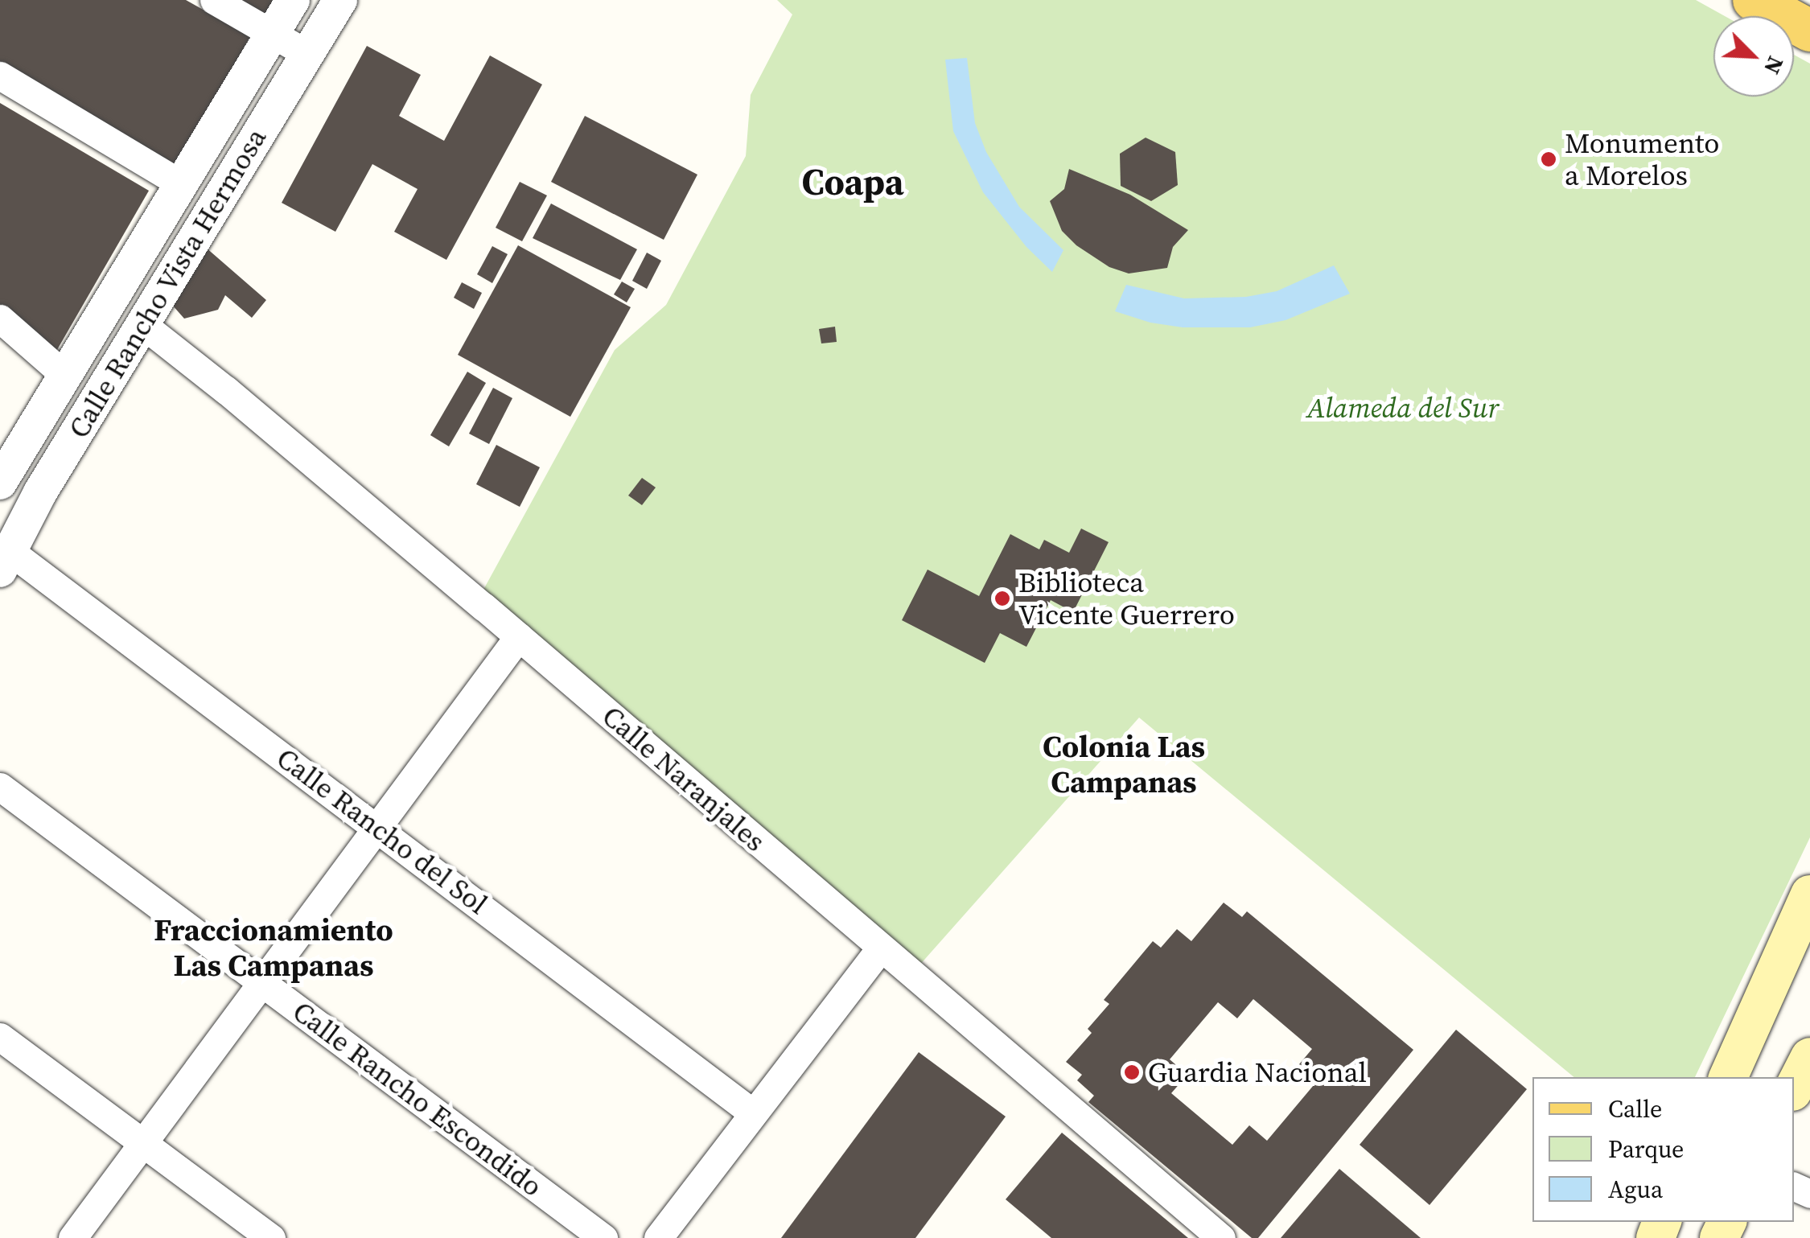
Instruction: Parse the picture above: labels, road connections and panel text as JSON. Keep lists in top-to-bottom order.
{
  "streets": {
    "street": [
      "Calle Rancho Vista Hermosa",
      "Calle Naranjales",
      "Calle Rancho del Sol",
      "Calle Rancho Escondido"
    ]
  },
  "crossings": [
    ["Calle Rancho Vista Hermosa", "Calle Naranjales"],
    ["Calle Rancho Vista Hermosa", "Calle Rancho del Sol"]
  ],
  "districts": ["Coapa", "Colonia Las Campanas", "Fraccionamiento Las Campanas"],
  "parks": ["Alameda del Sur"],
  "places": ["Monumento a Morelos", "Biblioteca Vicente Guerrero", "Guardia Nacional"],
  "legend": ["Calle", "Parque", "Agua"],
  "north": "bottom right"
}
